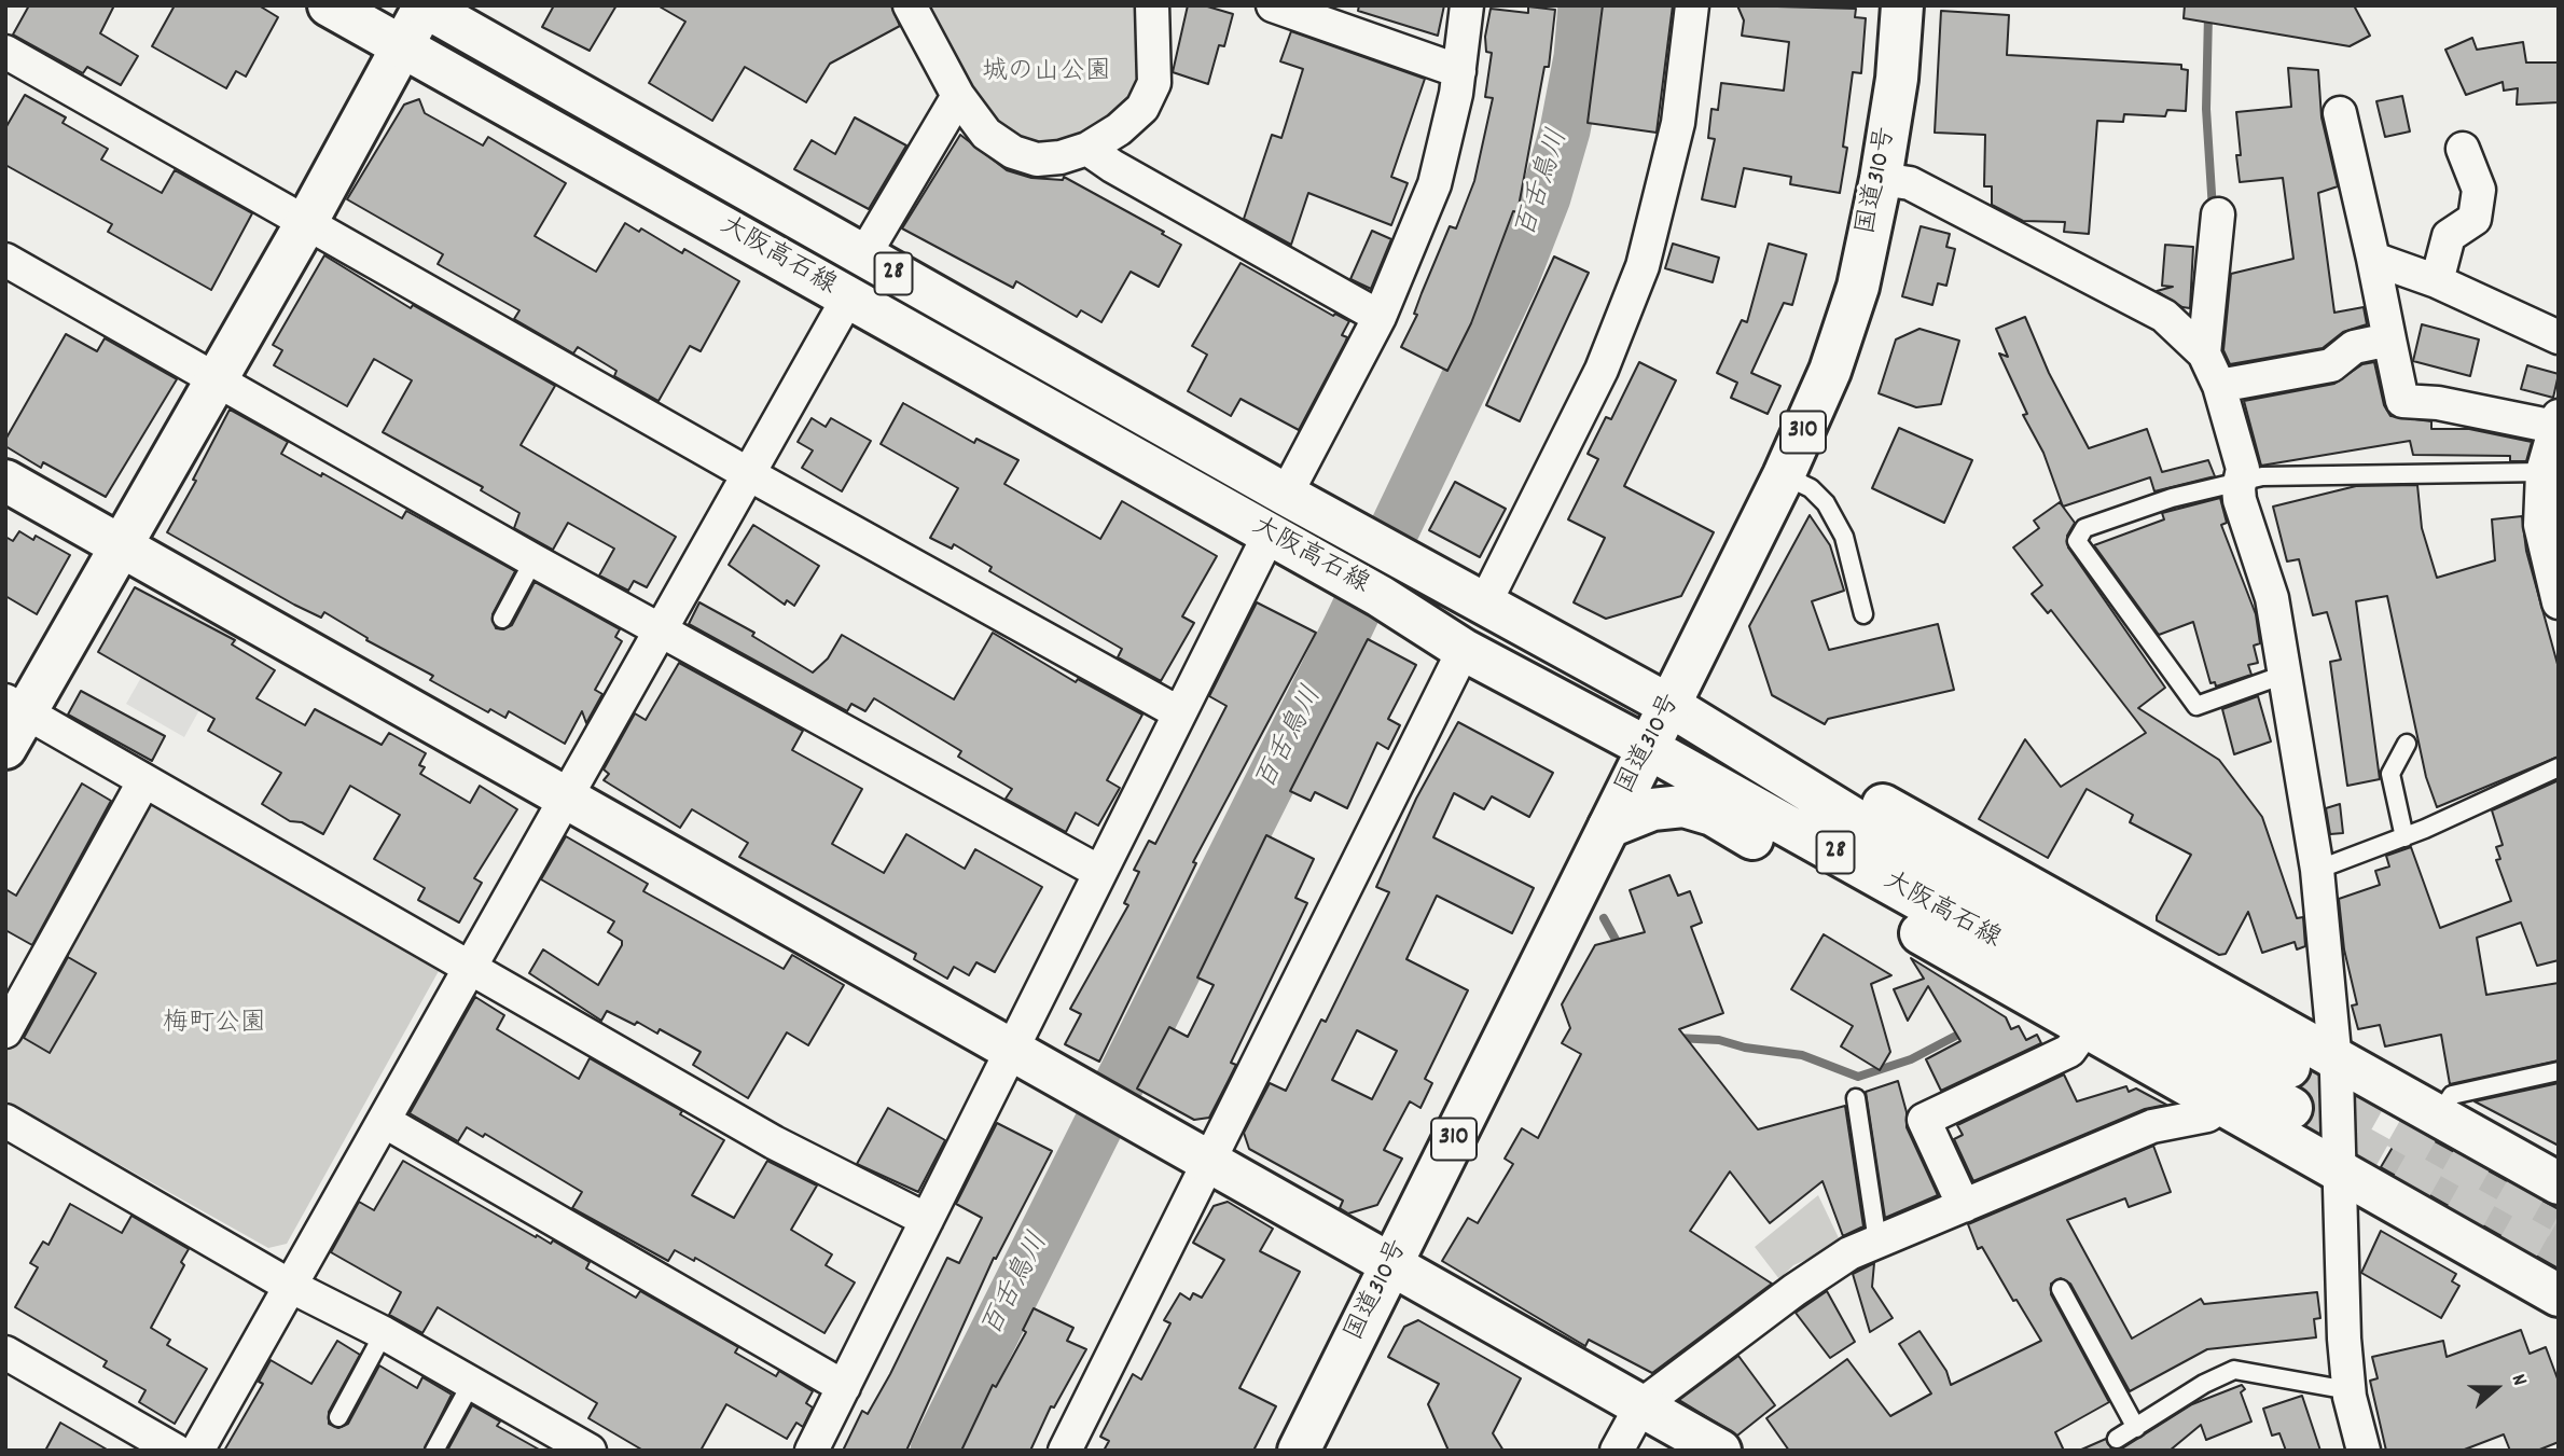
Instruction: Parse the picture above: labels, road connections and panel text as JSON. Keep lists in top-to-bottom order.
{
  "streets": {
    "main road": [
      "国道310号",
      "大阪高石線",
      "28",
      "310"
    ]
  },
  "crossings": [
    ["国道310号", "大阪高石線"]
  ],
  "water": ["百舌鳥川"],
  "parks": ["城の山公園", "梅町公園"],
  "north": "right"
}
